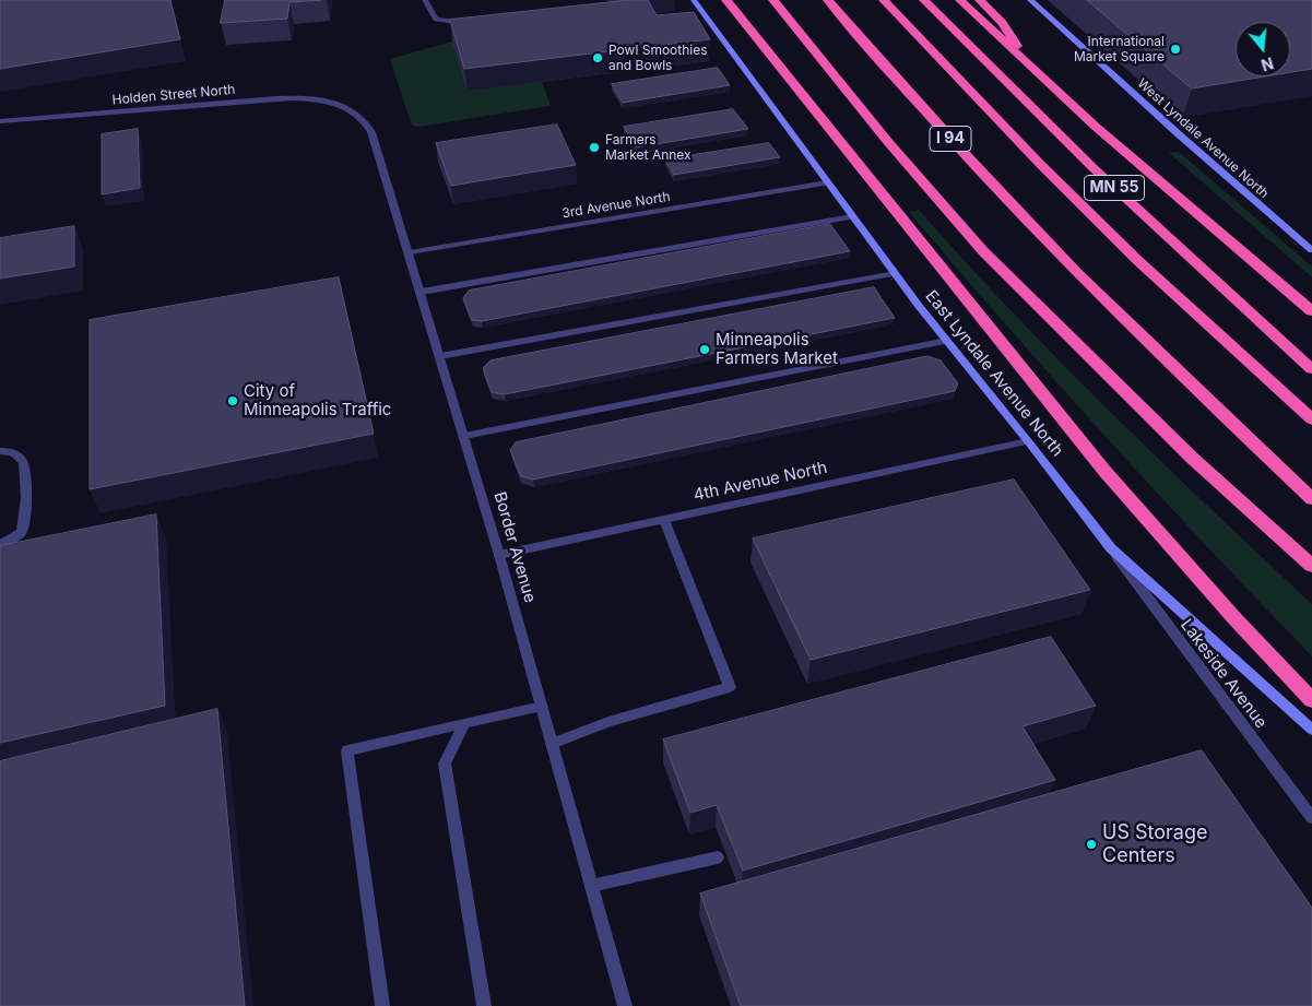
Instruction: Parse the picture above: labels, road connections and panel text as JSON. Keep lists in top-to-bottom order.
{
  "streets": {
    "highway": ["I 94", "MN 55"],
    "main road": ["West Lyndale Avenue North", "East Lyndale Avenue North"],
    "street": [
      "Holden Street North",
      "3rd Avenue North",
      "4th Avenue North",
      "Border Avenue",
      "Lakeside Avenue"
    ]
  },
  "crossings": [
    ["Holden Street North", "Border Avenue"],
    ["3rd Avenue North", "East Lyndale Avenue North"],
    ["3rd Avenue North", "Border Avenue"],
    ["East Lyndale Avenue North", "4th Avenue North"],
    ["East Lyndale Avenue North", "Lakeside Avenue"],
    ["4th Avenue North", "Border Avenue"]
  ],
  "places": [
    "International Market Square",
    "Powl Smoothies and Bowls",
    "Farmers Market Annex",
    "Minneapolis Farmers Market",
    "City of Minneapolis Traffic",
    "US Storage Centers"
  ],
  "north": "bottom"
}
